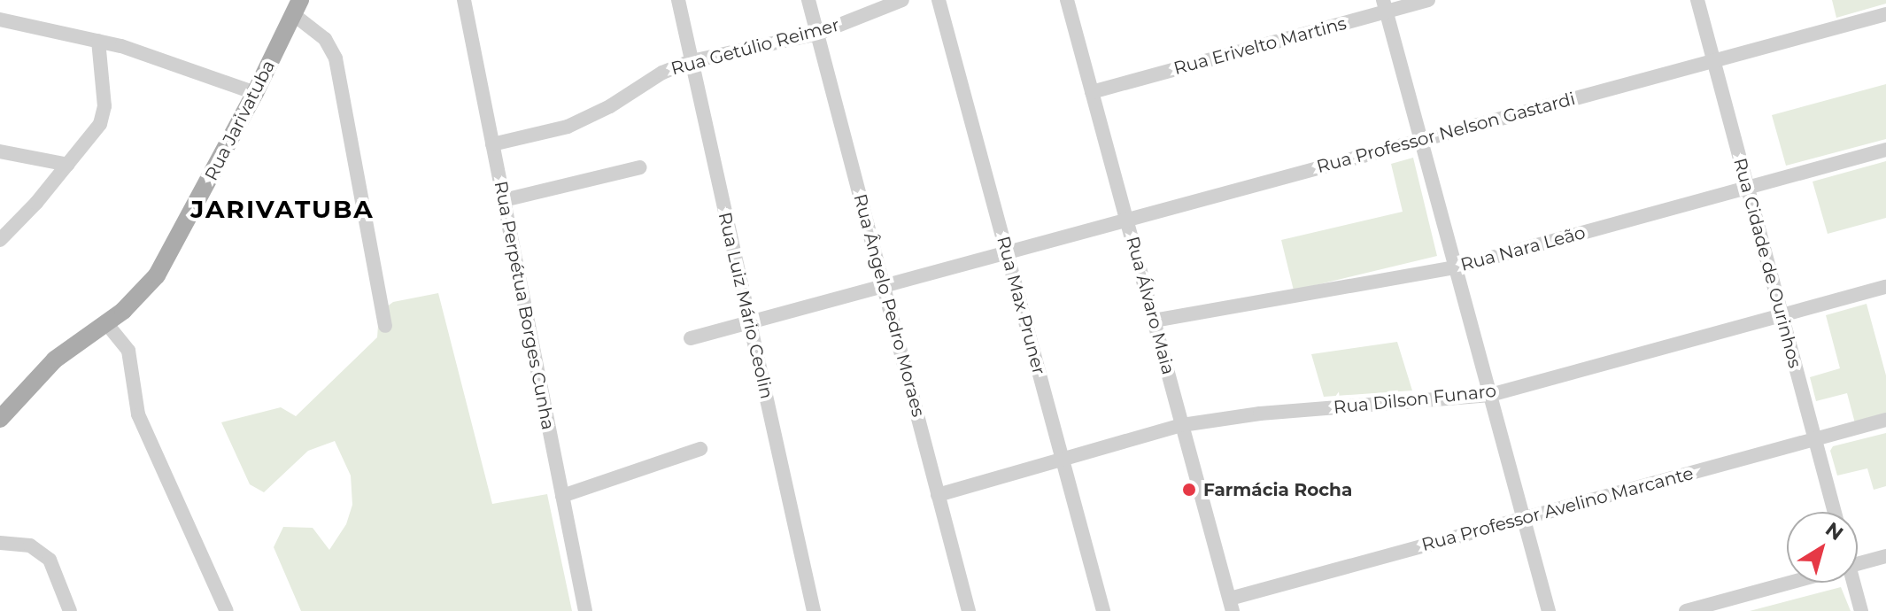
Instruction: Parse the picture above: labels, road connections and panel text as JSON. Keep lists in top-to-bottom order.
{
  "streets": {
    "main road": ["Rua Jarivatuba"],
    "street": [
      "Rua Erivelto Martins",
      "Rua Getúlio Reimer",
      "Rua Professor Nelson Gastardi",
      "Rua Nara Leão",
      "Rua Cidade de Ourinhos",
      "Rua Perpétua Borges Cunha",
      "Rua Luiz Mário Ceolin",
      "Rua Ângelo Pedro Moraes",
      "Rua Max Pruner",
      "Rua Álvaro Maia",
      "Rua Dilson Funaro",
      "Rua Professor Avelino Marcante"
    ]
  },
  "crossings": [
    ["Rua Erivelto Martins", "Rua Álvaro Maia"],
    ["Rua Getúlio Reimer", "Rua Perpétua Borges Cunha"],
    ["Rua Getúlio Reimer", "Rua Luiz Mário Ceolin"],
    ["Rua Getúlio Reimer", "Rua Ângelo Pedro Moraes"],
    ["Rua Professor Nelson Gastardi", "Rua Cidade de Ourinhos"],
    ["Rua Professor Nelson Gastardi", "Rua Luiz Mário Ceolin"],
    ["Rua Professor Nelson Gastardi", "Rua Ângelo Pedro Moraes"],
    ["Rua Professor Nelson Gastardi", "Rua Max Pruner"],
    ["Rua Professor Nelson Gastardi", "Rua Álvaro Maia"],
    ["Rua Nara Leão", "Rua Cidade de Ourinhos"],
    ["Rua Nara Leão", "Rua Álvaro Maia"],
    ["Rua Cidade de Ourinhos", "Rua Dilson Funaro"],
    ["Rua Cidade de Ourinhos", "Rua Professor Avelino Marcante"],
    ["Rua Ângelo Pedro Moraes", "Rua Dilson Funaro"],
    ["Rua Max Pruner", "Rua Dilson Funaro"],
    ["Rua Álvaro Maia", "Rua Dilson Funaro"],
    ["Rua Álvaro Maia", "Rua Professor Avelino Marcante"]
  ],
  "districts": ["JARIVATUBA"],
  "places": ["Farmácia Rocha"],
  "north": "top right"
}
